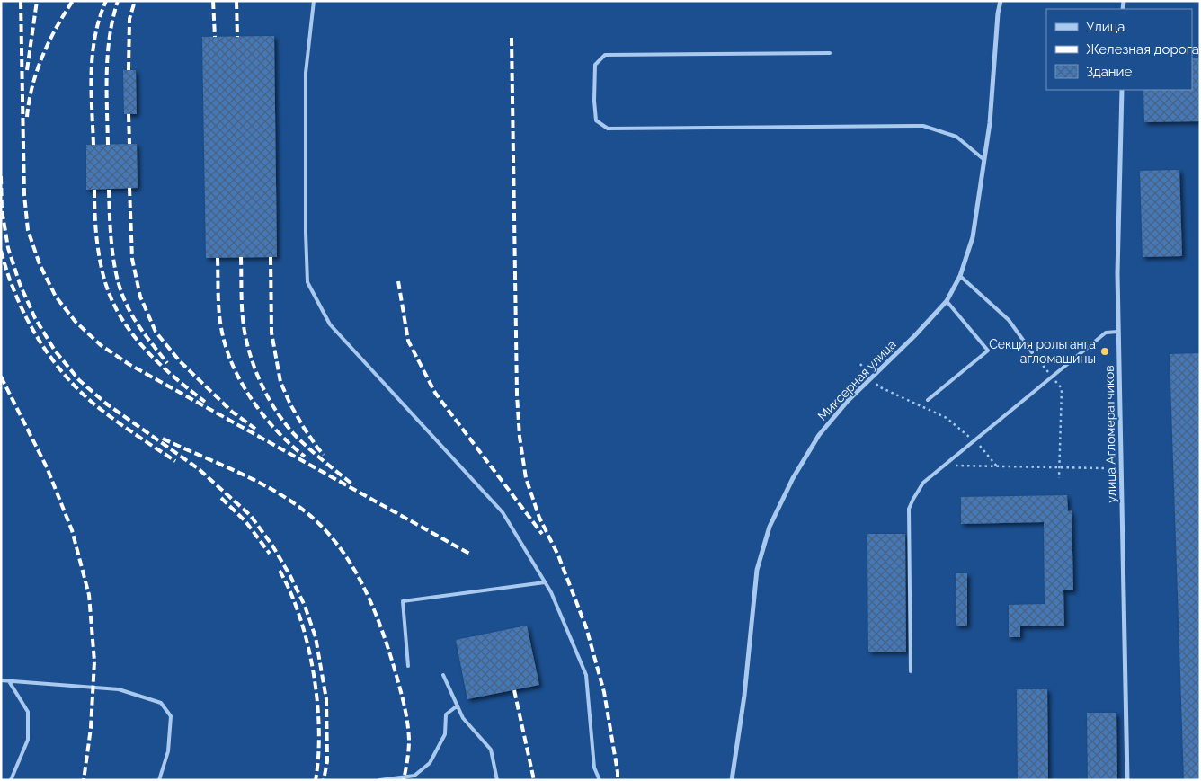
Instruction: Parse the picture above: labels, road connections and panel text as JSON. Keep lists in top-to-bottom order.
{
  "streets": {
    "street": ["Миксерная улица", "улица Агломератчиков"]
  },
  "places": ["Секция рольганга агломашины"],
  "legend": ["Улица", "Железная дорога", "Здание"]
}
